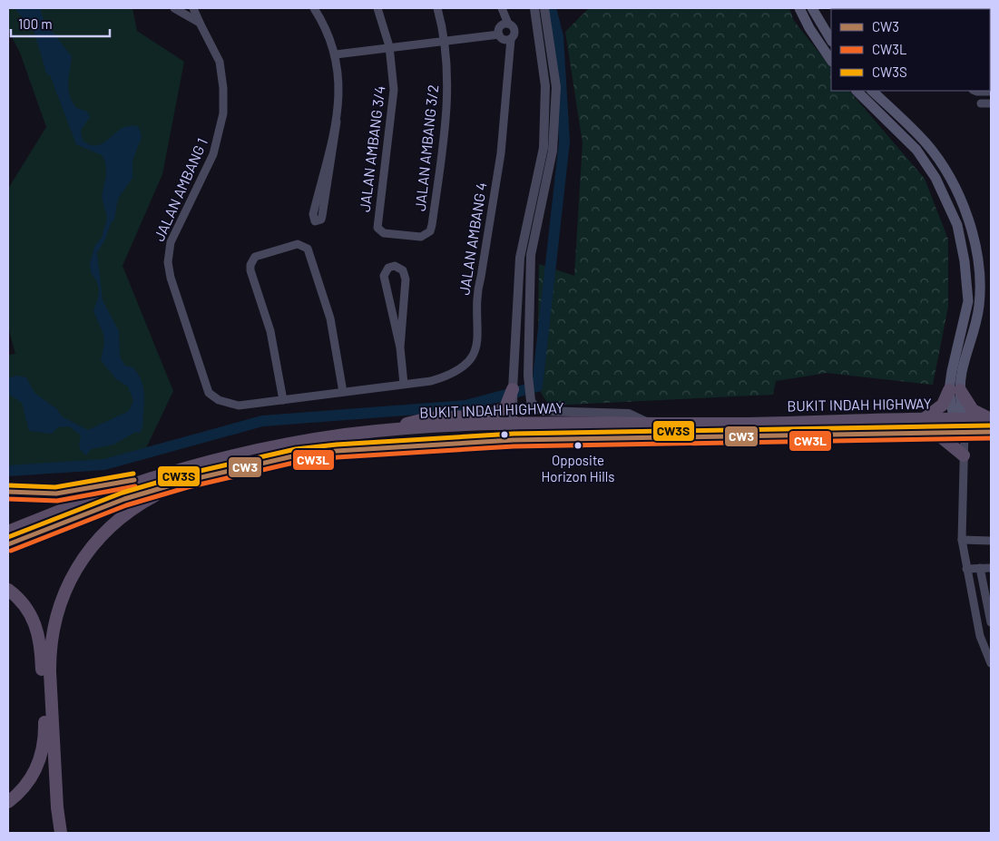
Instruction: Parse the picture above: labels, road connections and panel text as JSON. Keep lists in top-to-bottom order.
{
  "streets": {
    "highway": ["BUKIT INDAH HIGHWAY"],
    "street": [
      "JALAN AMBANG 3/2",
      "JALAN AMBANG 3/4",
      "JALAN AMBANG 1",
      "JALAN AMBANG 4"
    ]
  },
  "crossings": [
    ["JALAN AMBANG 3/2", "JALAN AMBANG 3/4"],
    ["JALAN AMBANG 1", "JALAN AMBANG 4"]
  ],
  "places": ["Opposite Horizon Hills"],
  "lines": ["transit line CW3S", "transit line CW3", "transit line CW3L"],
  "legend": ["CW3", "CW3L", "CW3S"],
  "scale_bar": "100 m"
}
